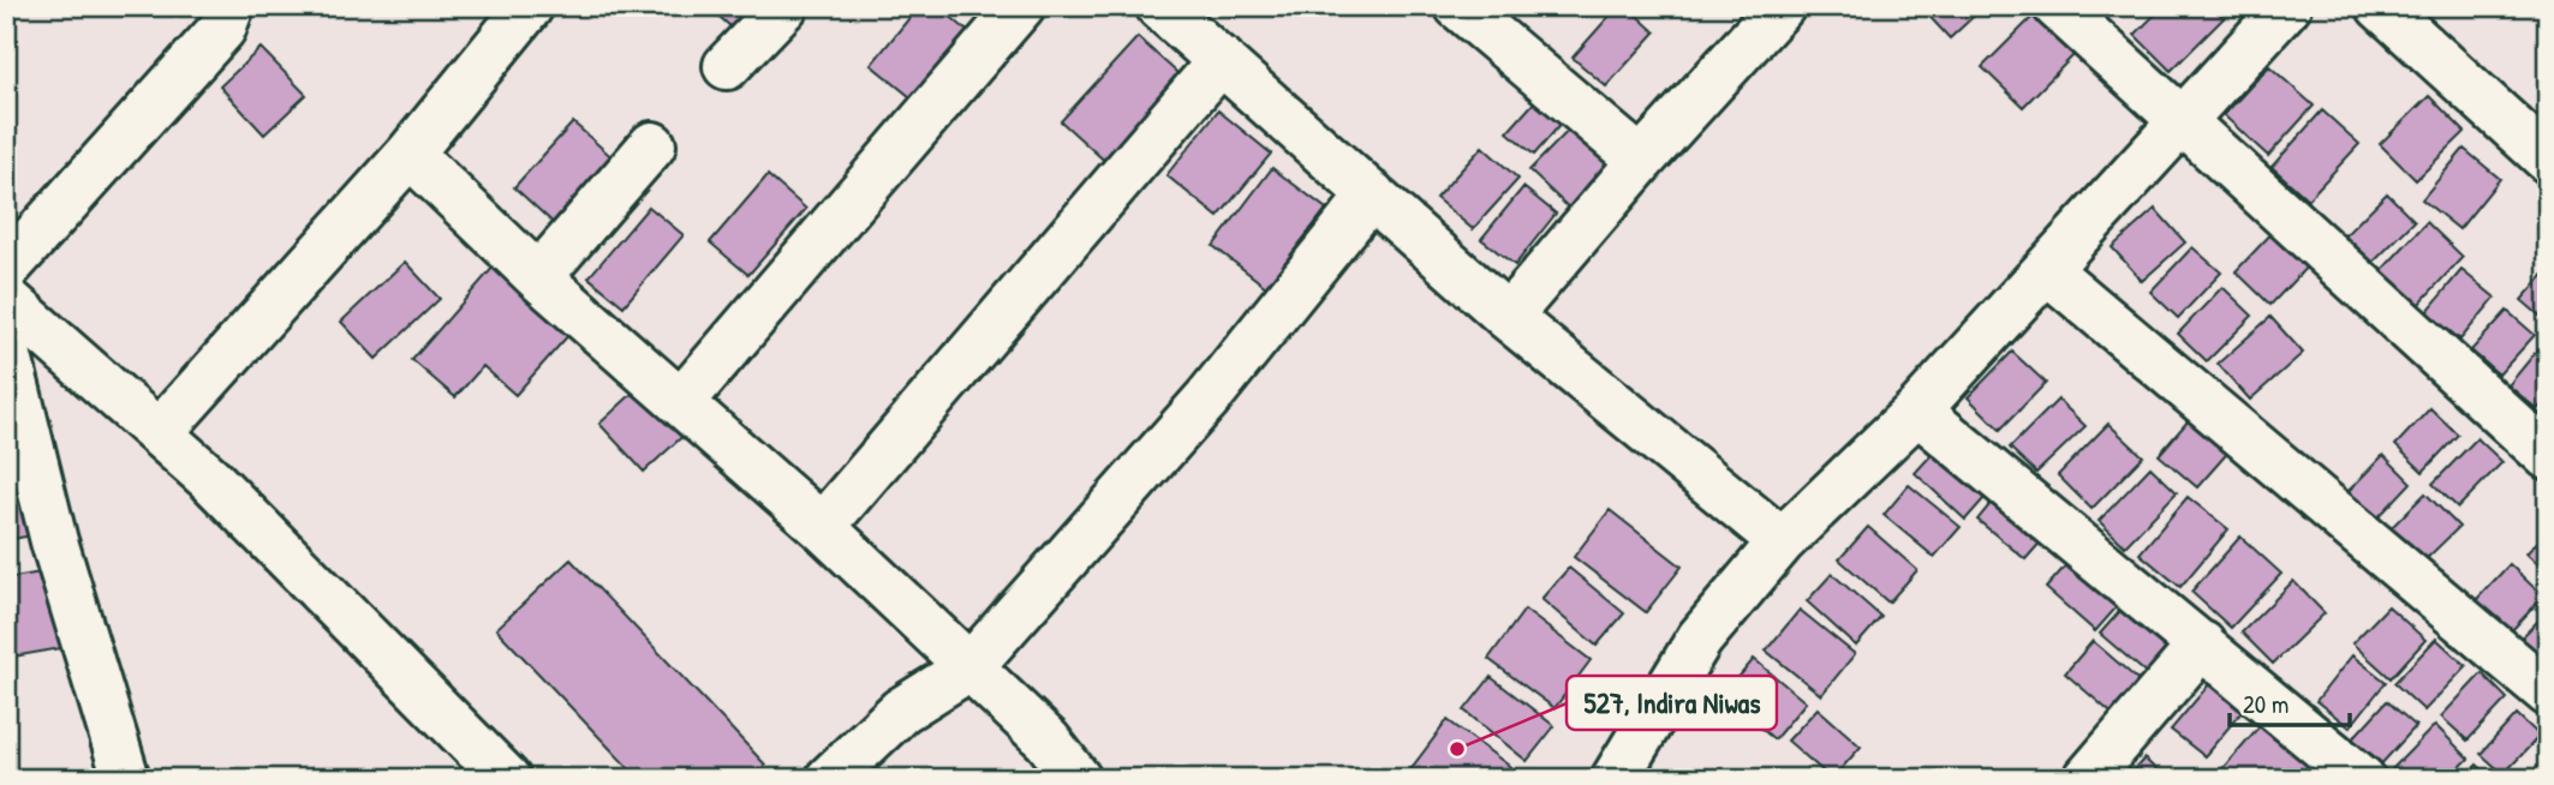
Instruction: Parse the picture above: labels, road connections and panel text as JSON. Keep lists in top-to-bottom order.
{
  "places": ["527, Indira Niwas"],
  "scale_bar": "20 m"
}
